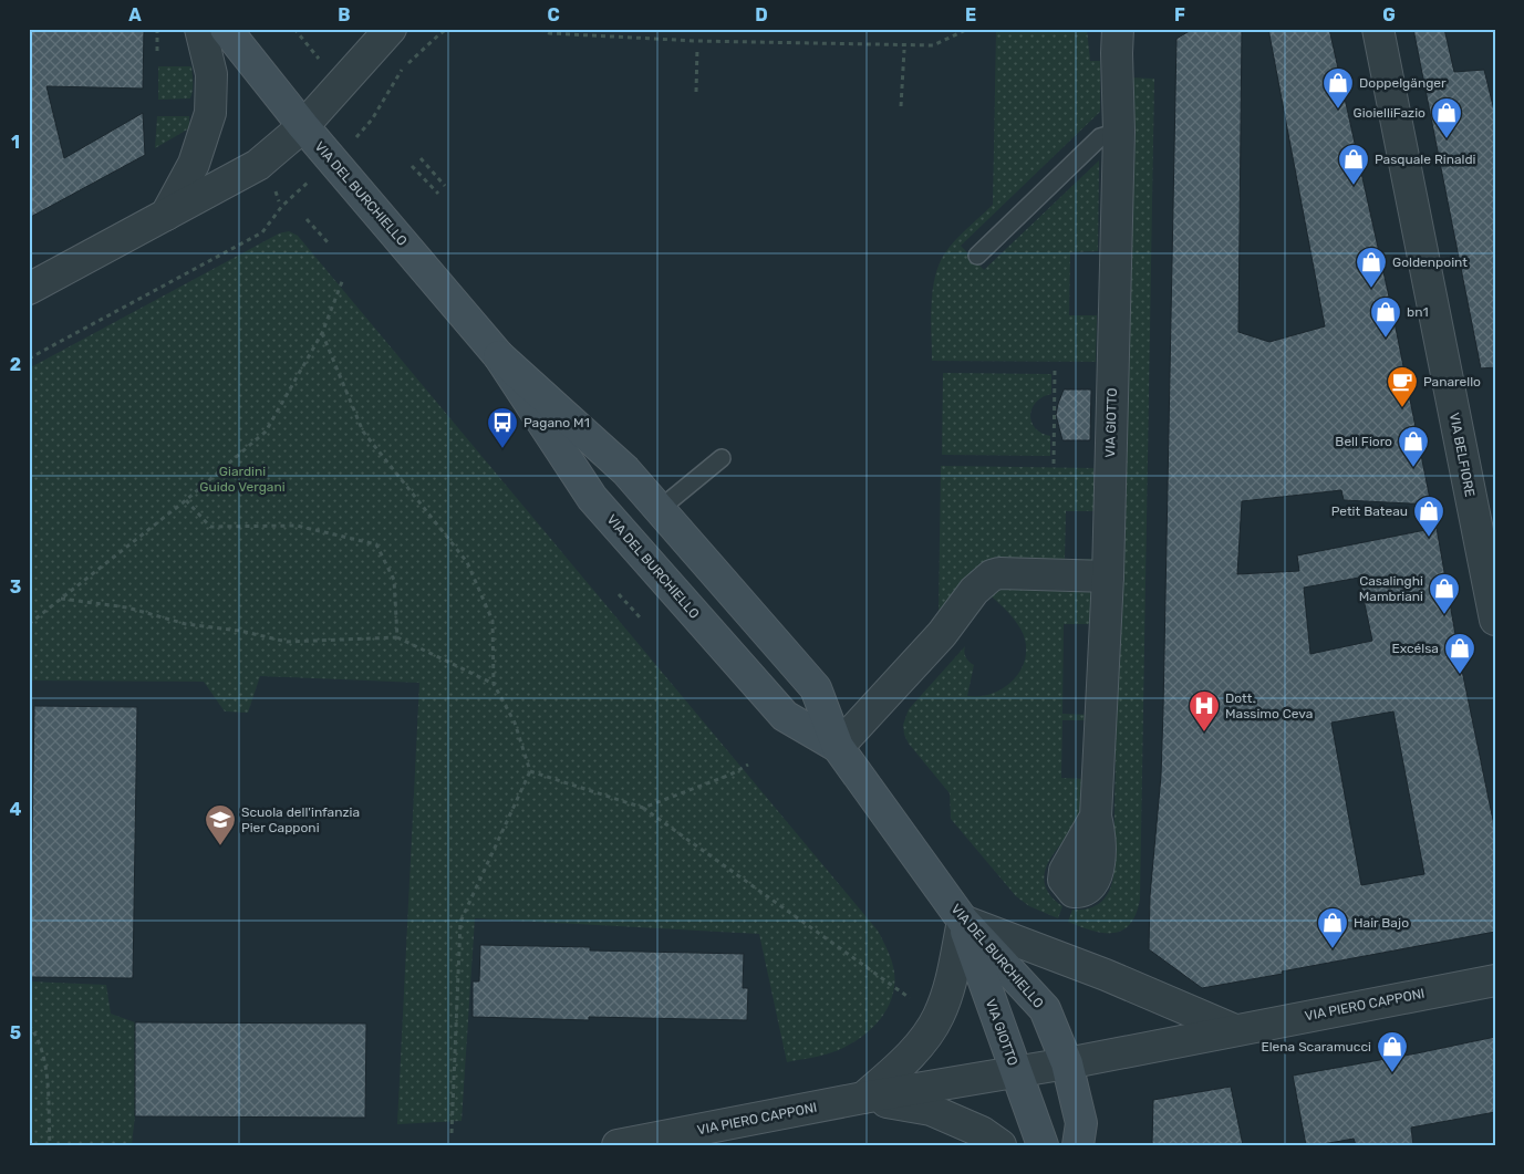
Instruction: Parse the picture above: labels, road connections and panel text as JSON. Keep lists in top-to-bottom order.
{
  "streets": {
    "main road": ["VIA DEL BURCHIELLO", "VIA GIOTTO"],
    "street": ["VIA BELFIORE", "VIA PIERO CAPPONI"]
  },
  "crossings": [
    ["VIA DEL BURCHIELLO", "VIA GIOTTO"],
    ["VIA DEL BURCHIELLO", "VIA PIERO CAPPONI"],
    ["VIA GIOTTO", "VIA PIERO CAPPONI"]
  ],
  "parks": ["Giardini Guido Vergani"],
  "places": {
    "shop": [
      "Doppelgänger",
      "GioielliFazio",
      "Pasquale Rinaldi",
      "Goldenpoint",
      "bn1",
      "Bell Fioro",
      "Petit Bateau",
      "Casalinghi Mambriani",
      "Excélsa",
      "Hair Bajo",
      "Elena Scaramucci"
    ],
    "cafe": ["Panarello"],
    "bus stop": ["Pagano M1"],
    "hospital": ["Dott. Massimo Ceva"],
    "school or university": ["Scuola dell'infanzia Pier Capponi"]
  },
  "grid": {
    "columns": [
      "A",
      "B",
      "C",
      "D",
      "E",
      "F",
      "G"
    ],
    "rows": [
      "1",
      "2",
      "3",
      "4",
      "5"
    ]
  }
}
